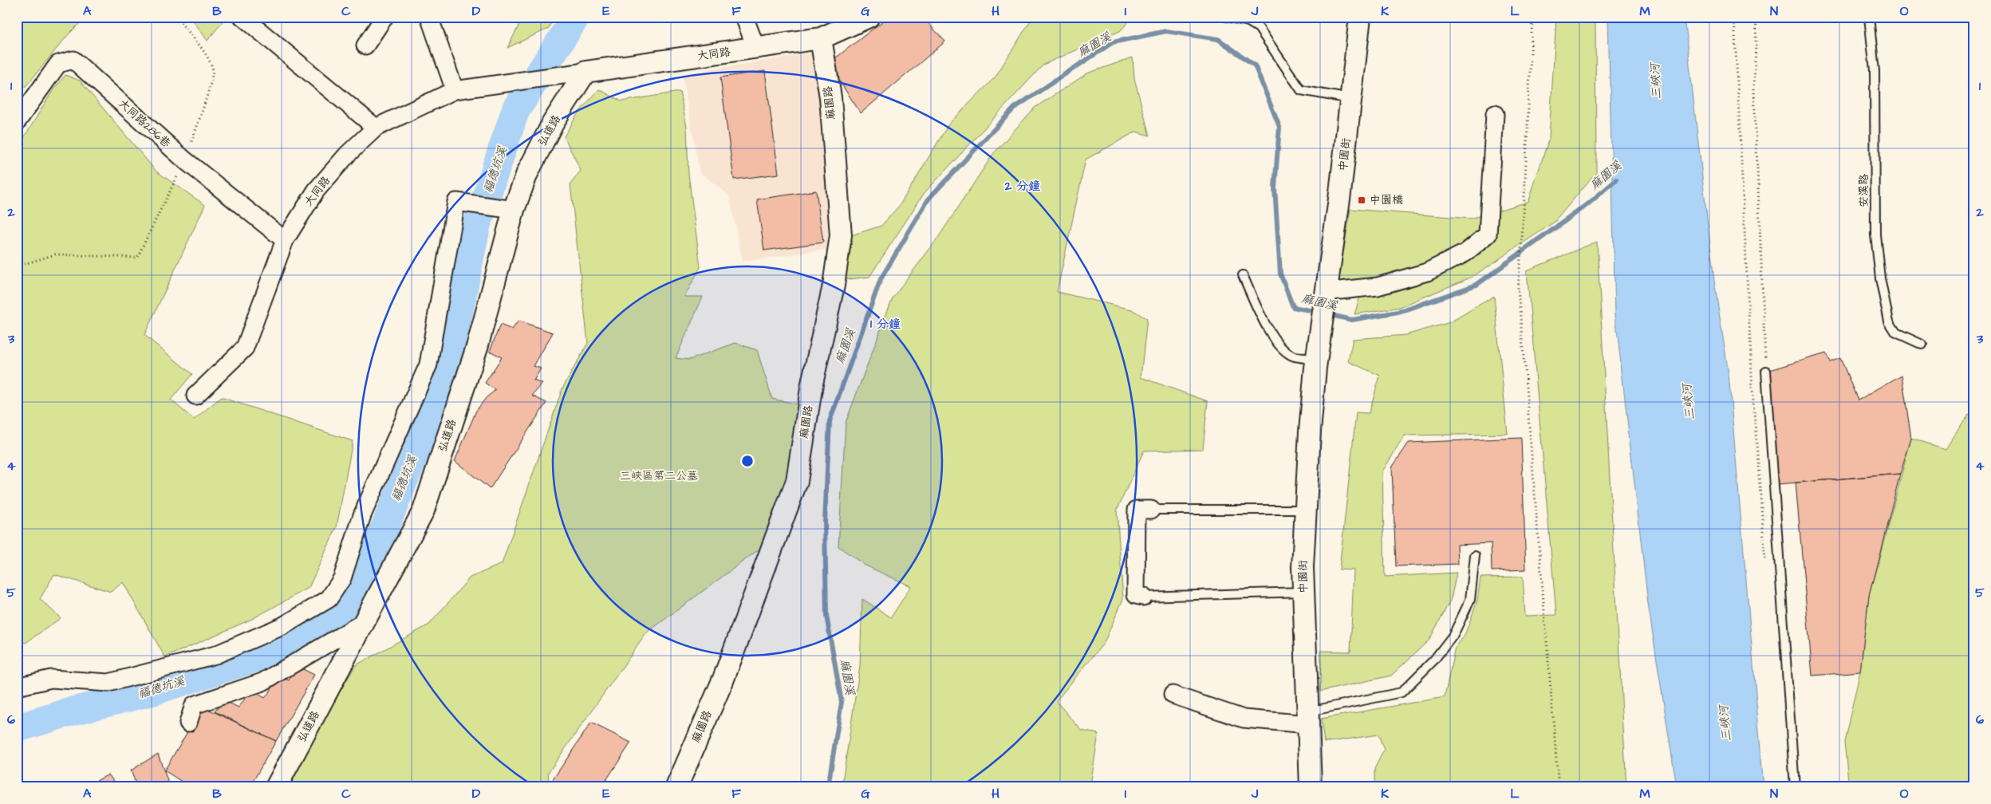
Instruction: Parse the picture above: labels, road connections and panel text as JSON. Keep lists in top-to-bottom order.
{
  "streets": {
    "street": [
      "大同路",
      "麻園路",
      "大同路286巷",
      "弘道路",
      "中園街"
    ],
    "lane": ["安溪路"]
  },
  "crossings": [
    ["大同路", "麻園路"],
    ["大同路", "大同路286巷"],
    ["大同路", "弘道路"]
  ],
  "water": ["麻園溪", "三峽河", "福德坑溪"],
  "parks": ["三峽區第二公墓"],
  "places": {
    "transit": ["中園橋"]
  },
  "grid": {
    "columns": [
      "A",
      "B",
      "C",
      "D",
      "E",
      "F",
      "G",
      "H",
      "I",
      "J",
      "K",
      "L",
      "M",
      "N",
      "O"
    ],
    "rows": [
      "1",
      "2",
      "3",
      "4",
      "5",
      "6"
    ]
  },
  "rings": ["2 分鐘", "1 分鐘"]
}
